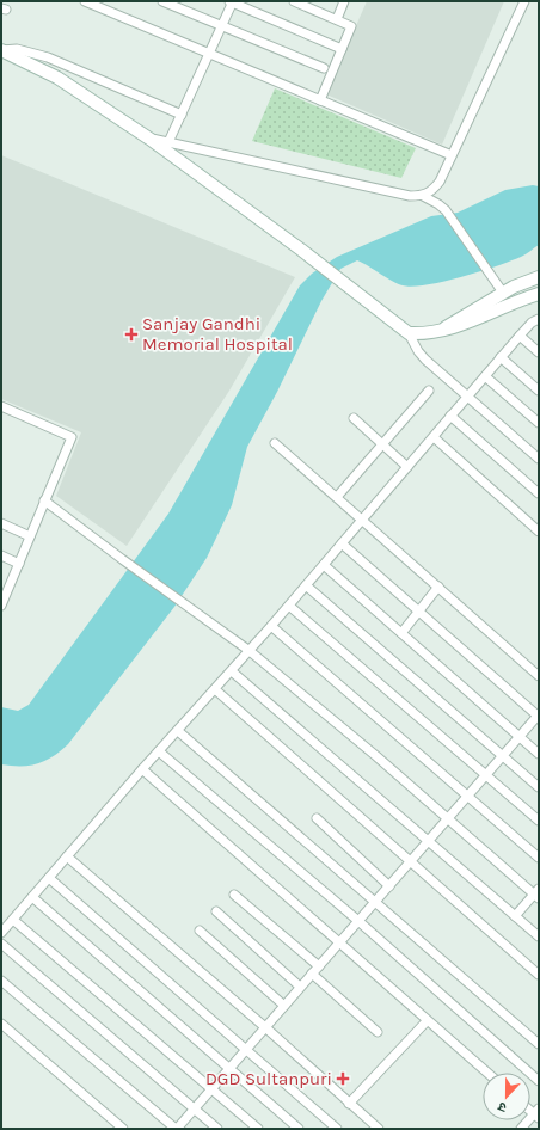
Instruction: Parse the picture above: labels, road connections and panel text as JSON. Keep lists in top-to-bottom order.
{
  "places": {
    "health": ["Sanjay Gandhi Memorial Hospital", "DGD Sultanpuri"]
  },
  "north": "bottom"
}
